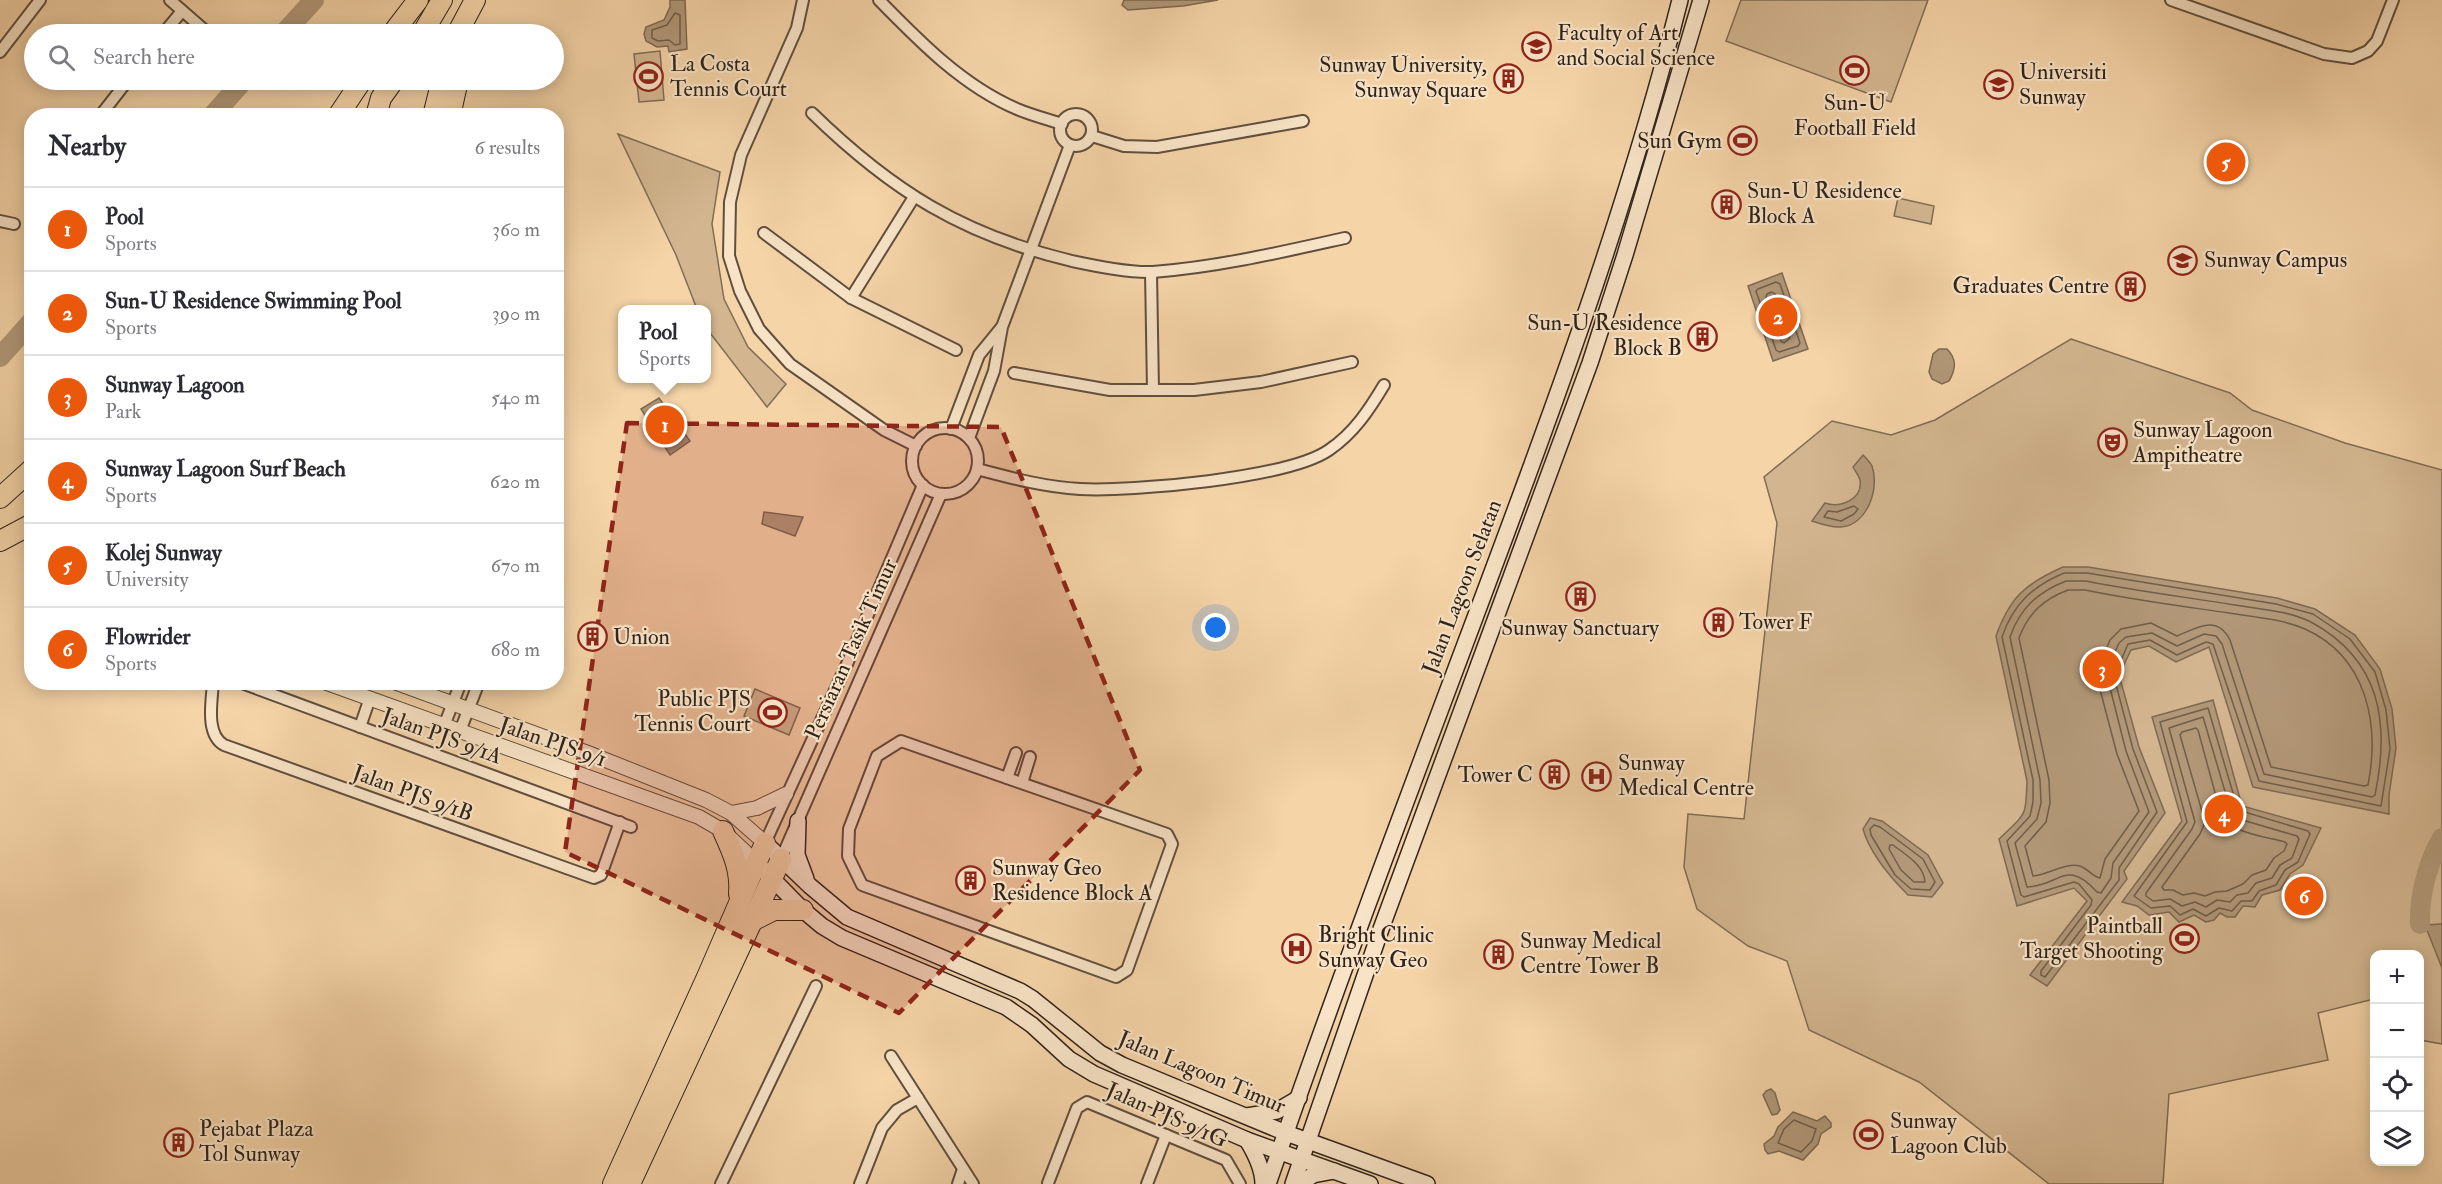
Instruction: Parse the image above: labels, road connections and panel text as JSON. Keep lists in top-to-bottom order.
{
  "streets": {
    "main road": ["Jalan Lagoon Selatan", "Jalan Lagoon Timur"],
    "street": [
      "Persiaran Tasik Timur",
      "Jalan PJS 9/1A",
      "Jalan PJS 9/1",
      "Jalan PJS 9/1B",
      "Jalan PJS 9/1G"
    ]
  },
  "crossings": [
    ["Jalan Lagoon Selatan", "Jalan Lagoon Timur"],
    ["Persiaran Tasik Timur", "Jalan PJS 9/1"],
    ["Persiaran Tasik Timur", "Jalan Lagoon Timur"],
    ["Jalan PJS 9/1A", "Jalan PJS 9/1B"],
    ["Jalan PJS 9/1", "Jalan Lagoon Timur"]
  ],
  "places": {
    "school or university": ["Faculty of Art and Social Science", "Universiti Sunway", "Sunway Campus"],
    "sports": [
      "Sun-U Football Field",
      "La Costa Tennis Court",
      "Sun Gym",
      "Public PJS Tennis Court",
      "Paintball Target Shooting",
      "Sunway Lagoon Club"
    ],
    "building": [
      "Sunway University, Sunway Square",
      "Sun-U Residence Block A",
      "Graduates Centre",
      "Sun-U Residence Block B",
      "Sunway Sanctuary",
      "Tower F",
      "Union",
      "Tower C",
      "Sunway Geo Residence Block A",
      "Sunway Medical Centre Tower B",
      "Pejabat Plaza Tol Sunway"
    ],
    "theatre": ["Sunway Lagoon Ampitheatre"],
    "hospital": ["Sunway Medical Centre", "Bright Clinic Sunway Geo"]
  },
  "page": {
    "search": "Search here",
    "heading": ["Nearby", "6 results"],
    "pins": [
      "5",
      "2",
      "1",
      "3",
      "4",
      "6"
    ],
    "list": [
      {
        "mark": "1",
        "name": "Pool",
        "note": "Sports",
        "value": "360 m"
      },
      {
        "mark": "2",
        "name": "Sun-U Residence Swimming Pool",
        "note": "Sports",
        "value": "390 m"
      },
      {
        "mark": "3",
        "name": "Sunway Lagoon",
        "note": "Park",
        "value": "540 m"
      },
      {
        "mark": "4",
        "name": "Sunway Lagoon Surf Beach",
        "note": "Sports",
        "value": "620 m"
      },
      {
        "mark": "5",
        "name": "Kolej Sunway",
        "note": "University",
        "value": "670 m"
      },
      {
        "mark": "6",
        "name": "Flowrider",
        "note": "Sports",
        "value": "680 m"
      }
    ],
    "popup": ["Pool", "Sports"],
    "map_buttons": ["+", "−"]
  }
}
